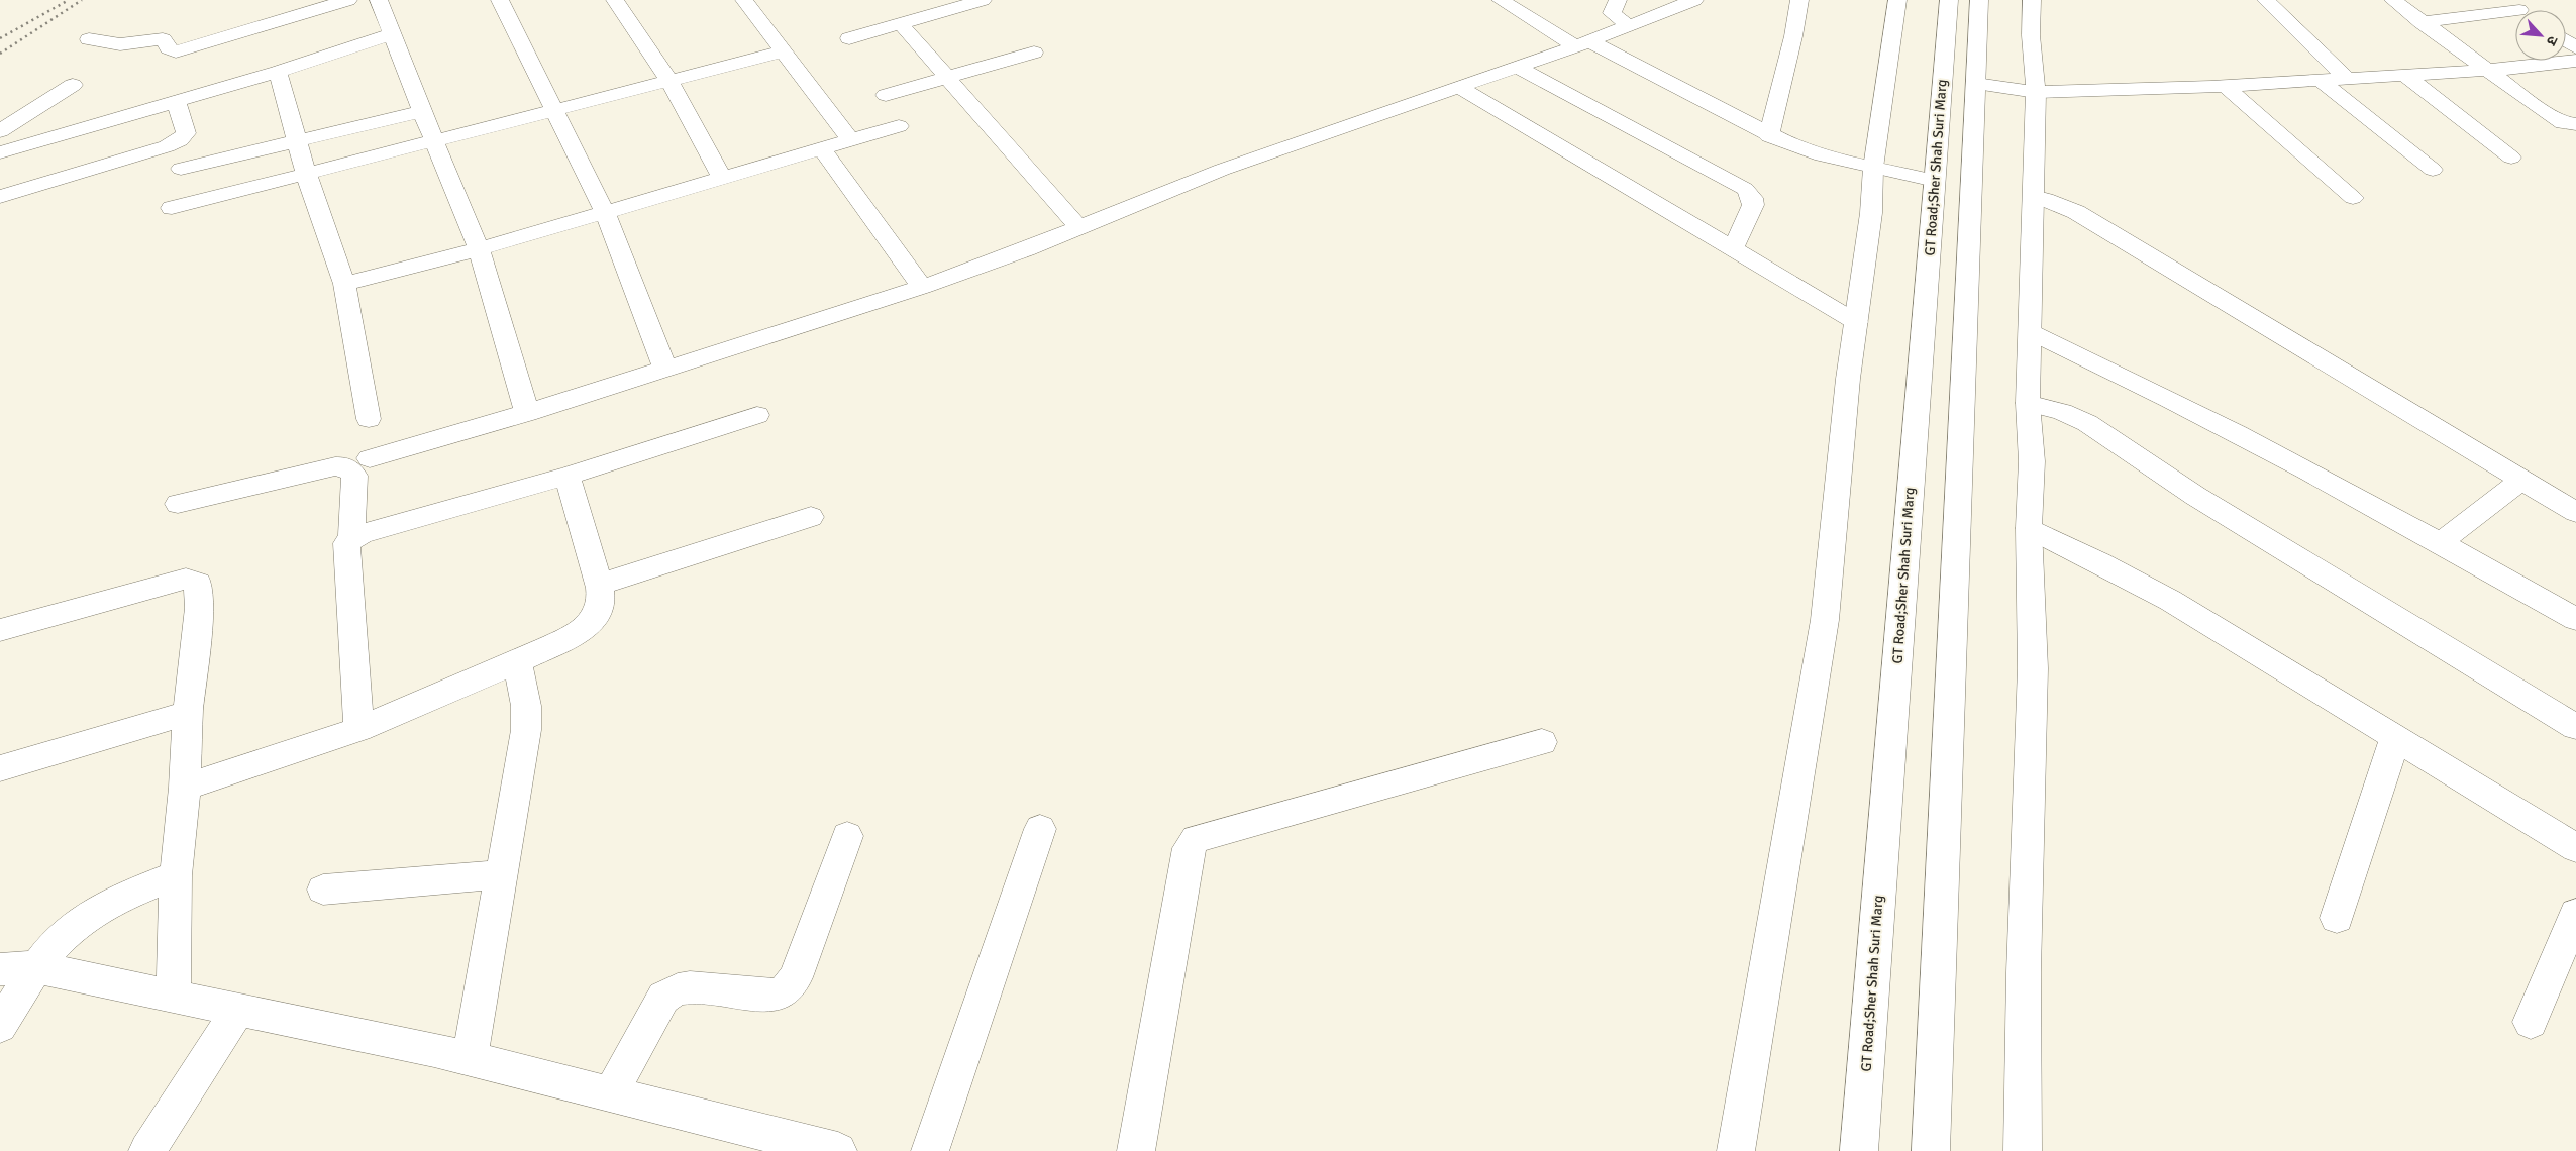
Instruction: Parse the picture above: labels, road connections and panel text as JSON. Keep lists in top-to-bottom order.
{
  "streets": {
    "street": ["GT Road;Sher Shah Suri Marg"]
  },
  "north": "bottom right"
}
